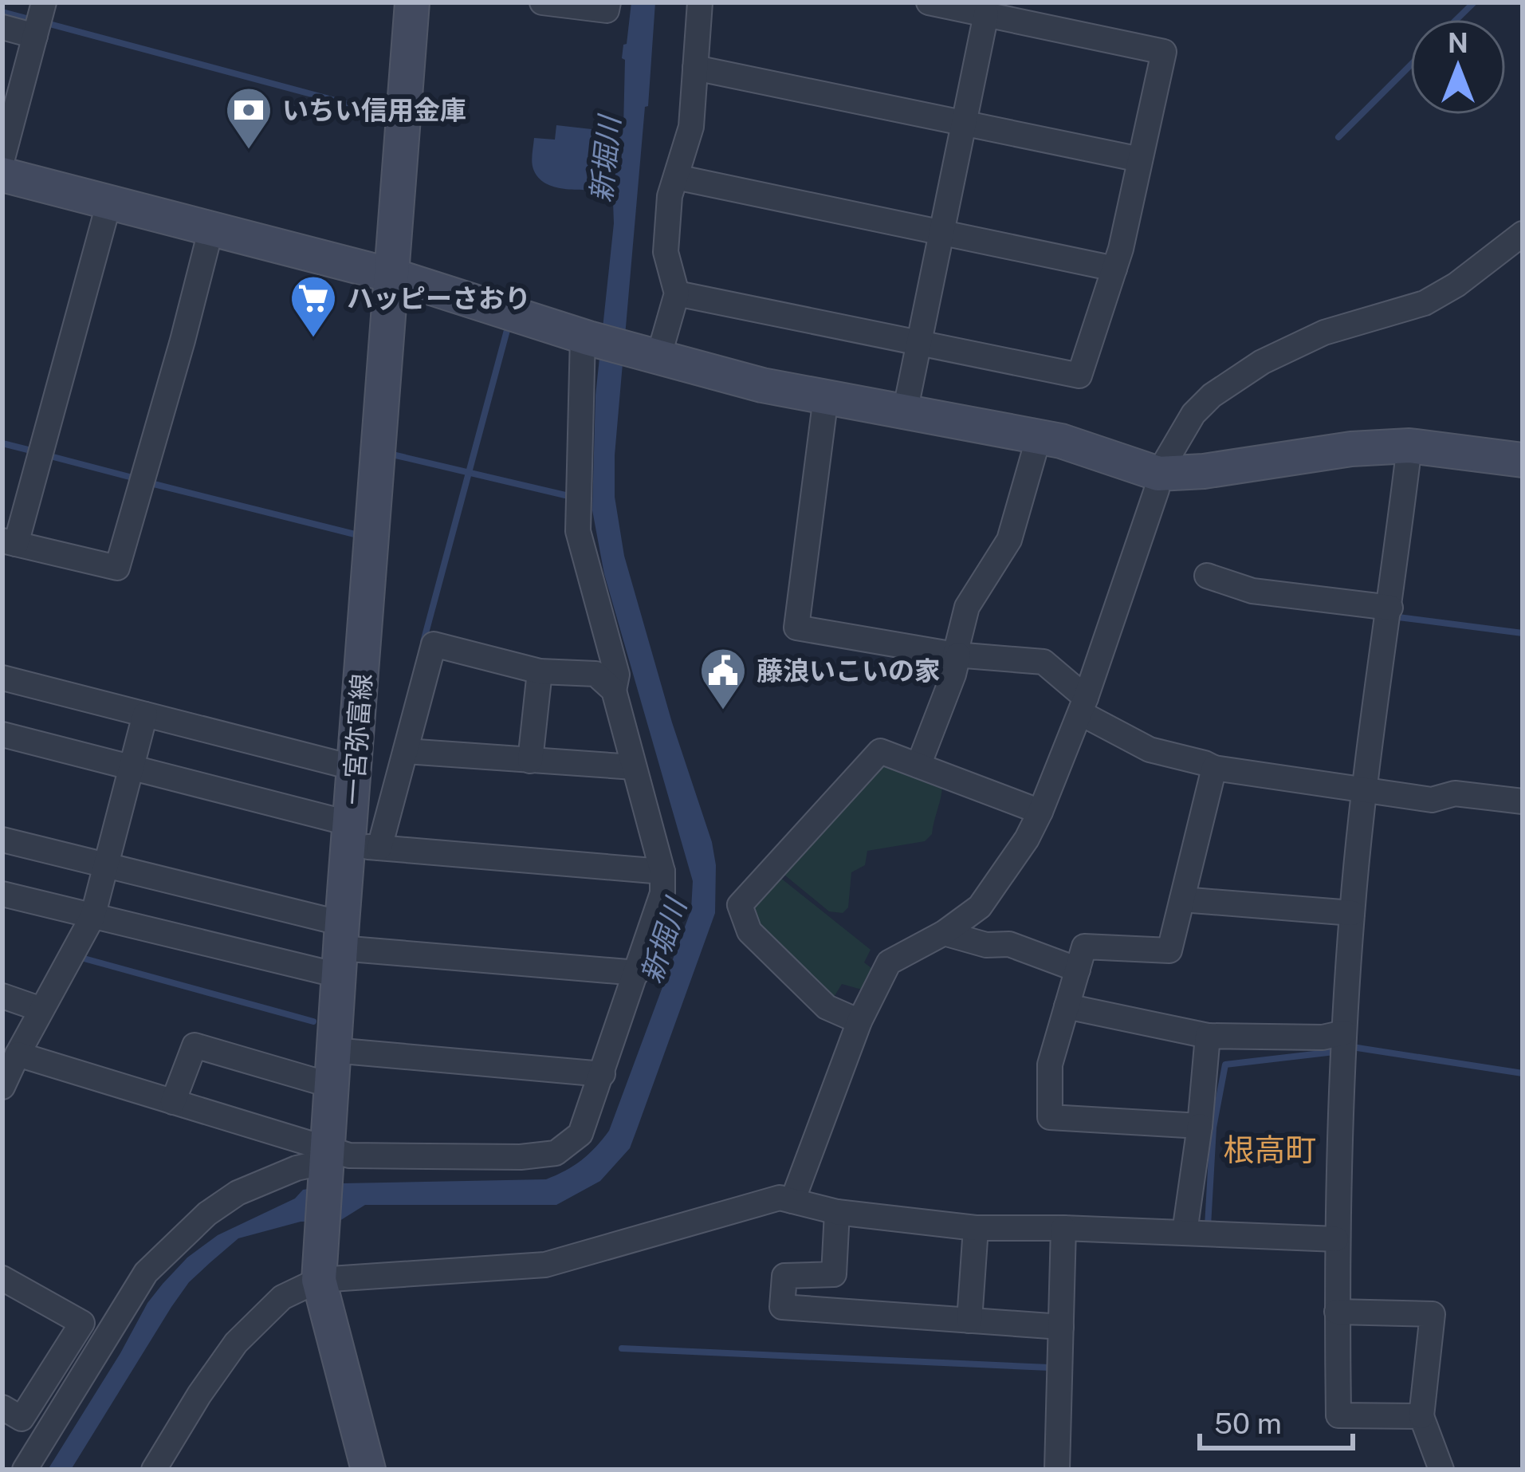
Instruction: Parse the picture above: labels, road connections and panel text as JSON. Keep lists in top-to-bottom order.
{
  "streets": {
    "street": ["一宮弥富線"]
  },
  "districts": ["根高町"],
  "water": ["新堀川"],
  "places": {
    "bank": ["いちい信用金庫"],
    "supermarket": ["ハッピーさおり"],
    "public building": ["藤浪いこいの家"]
  },
  "scale_bar": "50 m",
  "north": "top"
}
